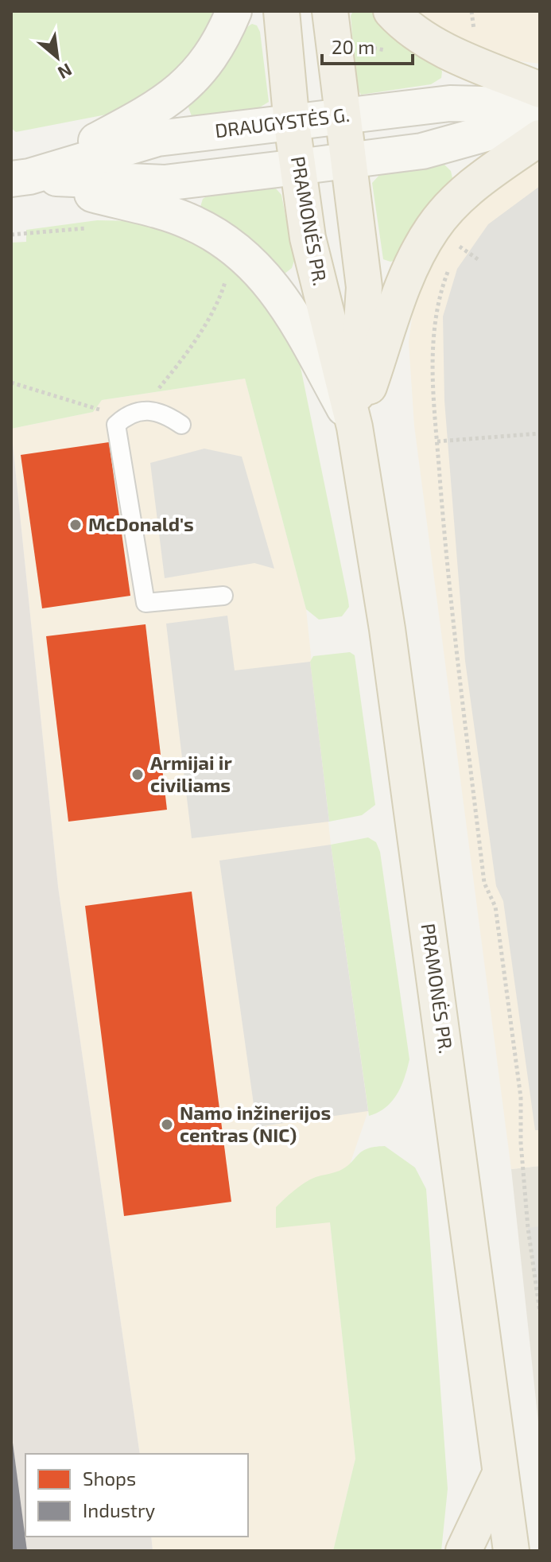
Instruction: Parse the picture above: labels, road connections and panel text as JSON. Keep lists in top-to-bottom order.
{
  "streets": {
    "main road": ["DRAUGYSTĖS G.", "PRAMONĖS PR."]
  },
  "crossings": [
    ["DRAUGYSTĖS G.", "PRAMONĖS PR."]
  ],
  "places": ["McDonald's", "Armijai ir civiliams", "Namo inžinerijos centras (NIC)"],
  "legend": ["Shops", "Industry"],
  "scale_bar": "20 m",
  "north": "bottom right"
}
